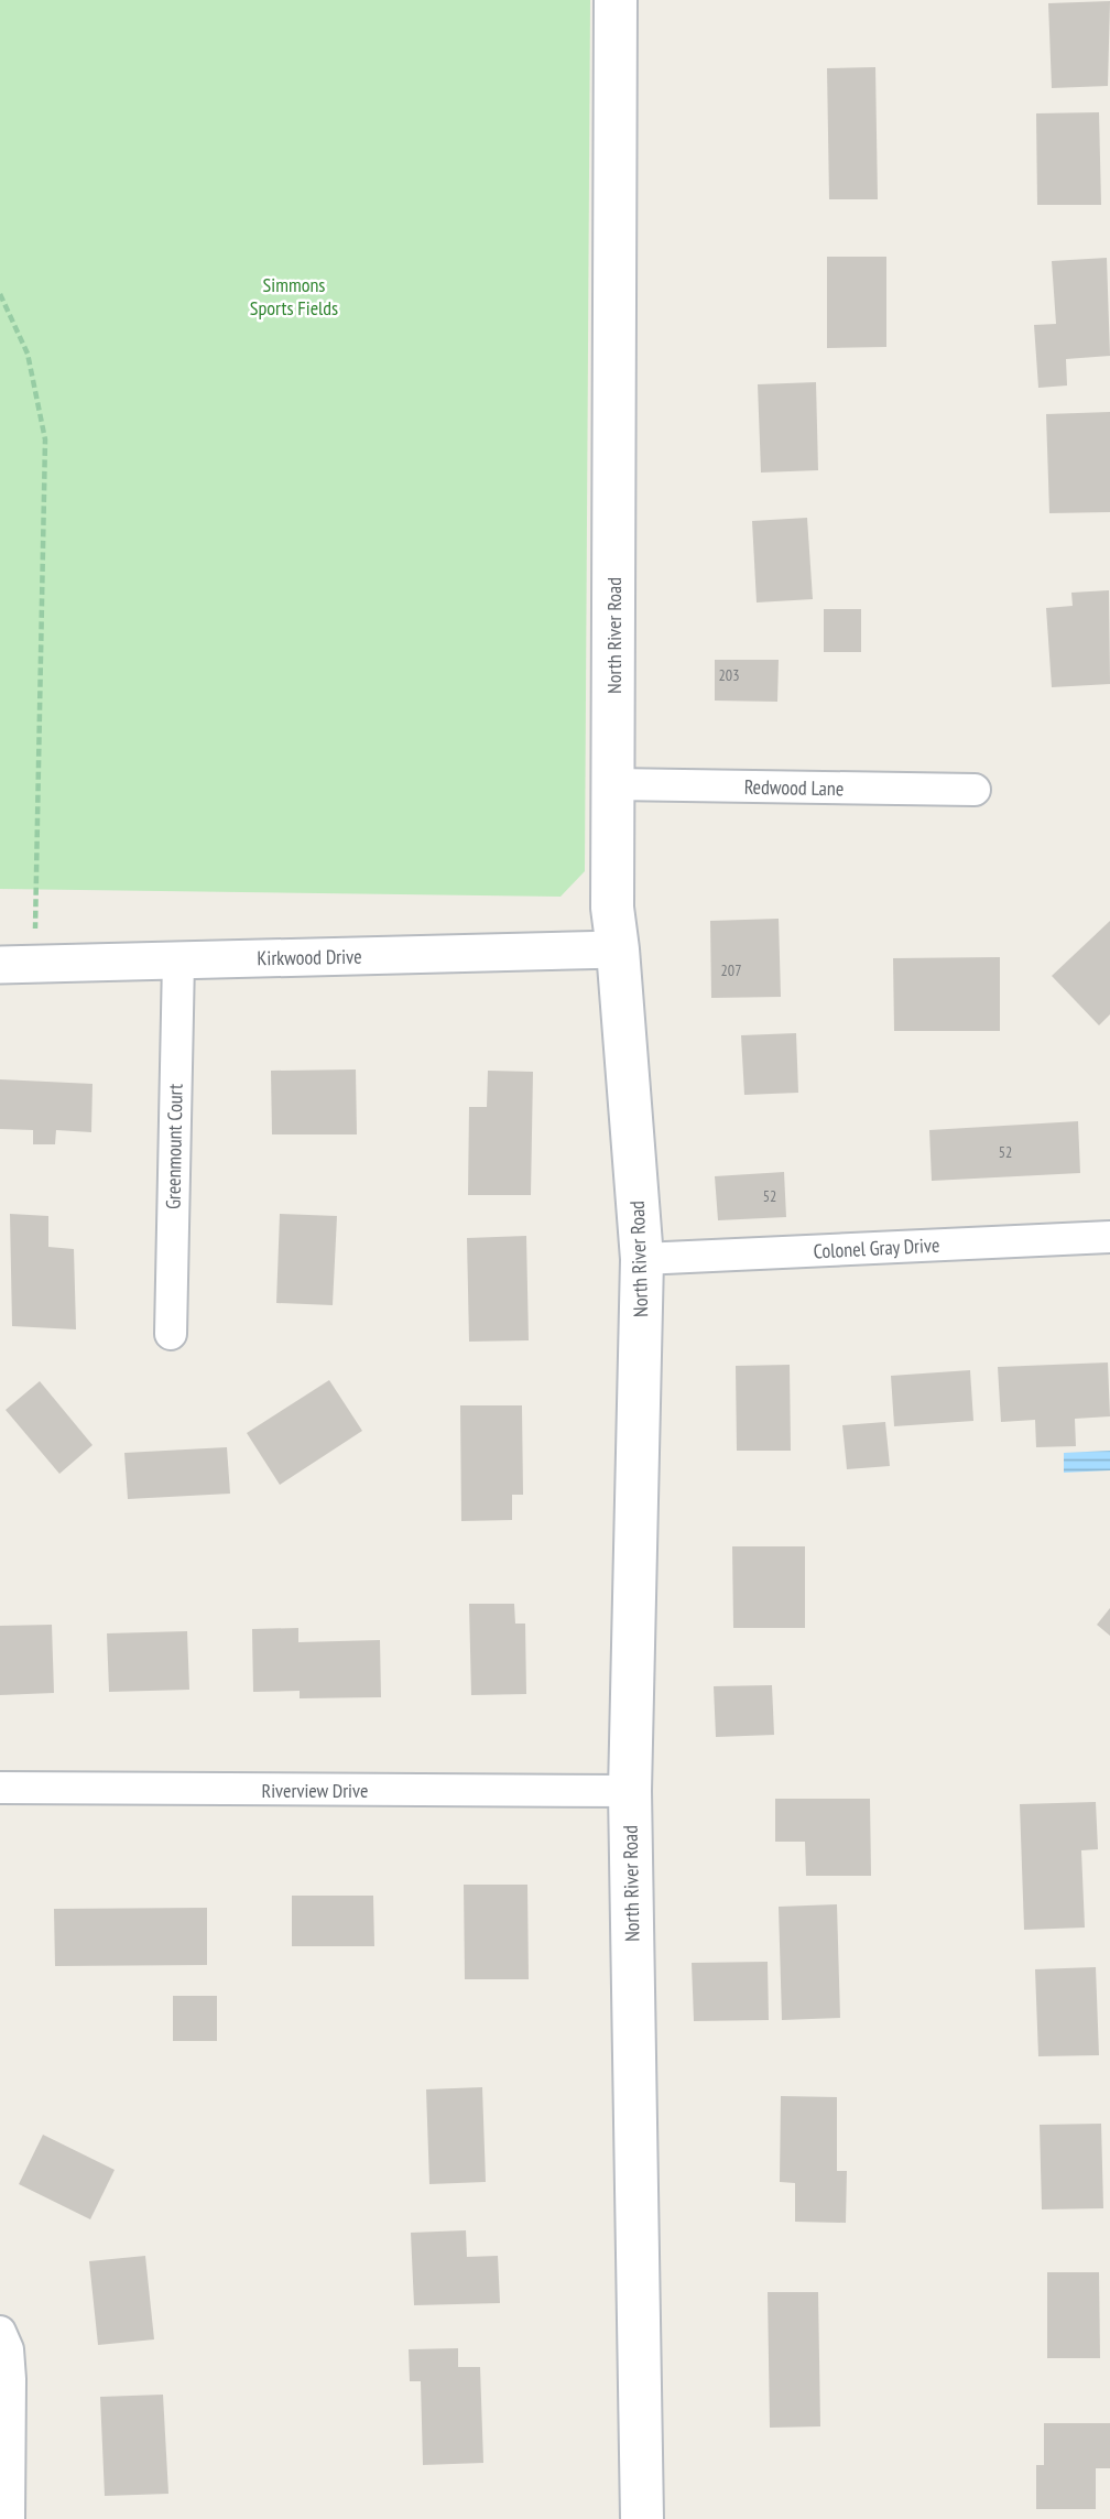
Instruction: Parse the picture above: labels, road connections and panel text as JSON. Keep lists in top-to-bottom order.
{
  "streets": {
    "main road": ["North River Road"],
    "street": [
      "Redwood Lane",
      "Kirkwood Drive",
      "Greenmount Court",
      "Colonel Gray Drive",
      "Riverview Drive"
    ]
  },
  "crossings": [
    ["North River Road", "Redwood Lane"],
    ["North River Road", "Kirkwood Drive"],
    ["North River Road", "Colonel Gray Drive"],
    ["North River Road", "Riverview Drive"],
    ["Kirkwood Drive", "Greenmount Court"]
  ],
  "parks": ["Simmons Sports Fields"],
  "house_numbers": [
    "203",
    "207",
    "52",
    "52"
  ]
}
